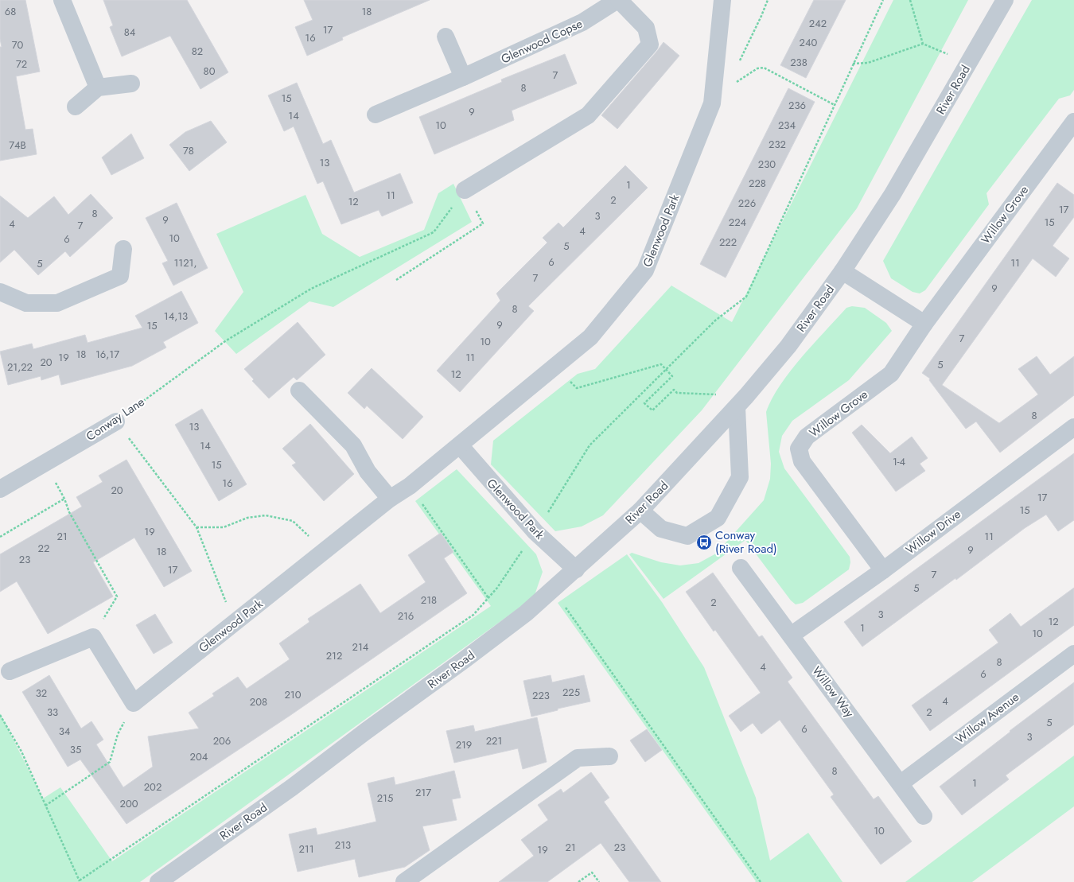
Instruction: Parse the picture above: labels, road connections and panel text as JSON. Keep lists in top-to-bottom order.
{
  "streets": {
    "street": [
      "Glenwood Copse",
      "River Road",
      "Willow Grove",
      "Glenwood Park",
      "Conway Lane",
      "Willow Drive",
      "Willow Way",
      "Willow Avenue"
    ]
  },
  "crossings": [
    ["River Road", "Glenwood Park"],
    ["Willow Grove", "Willow Drive"],
    ["Willow Drive", "Willow Way"],
    ["Willow Way", "Willow Avenue"]
  ],
  "places": {
    "bus stop": ["Conway (River Road)"]
  },
  "house_numbers": [
    "68",
    "18",
    "242",
    "17",
    "84",
    "16",
    "240",
    "70",
    "82",
    "238",
    "72",
    "80",
    "7",
    "8",
    "15",
    "236",
    "9",
    "14",
    "10",
    "234",
    "232",
    "74B",
    "78",
    "13",
    "230",
    "228",
    "1",
    "11",
    "2",
    "12",
    "226",
    "17",
    "8",
    "3",
    "9",
    "224",
    "15",
    "4",
    "7",
    "4",
    "10",
    "6",
    "222",
    "5",
    "6",
    "1121,",
    "11",
    "5",
    "7",
    "9",
    "8",
    "14,13",
    "9",
    "15",
    "7",
    "10",
    "18",
    "16,17",
    "19",
    "11",
    "20",
    "5",
    "21,22",
    "12",
    "8",
    "13",
    "14",
    "1-4",
    "15",
    "16",
    "20",
    "17",
    "15",
    "19",
    "21",
    "11",
    "22",
    "9",
    "18",
    "23",
    "17",
    "7",
    "5",
    "218",
    "2",
    "3",
    "216",
    "12",
    "1",
    "10",
    "214",
    "212",
    "8",
    "4",
    "6",
    "225",
    "32",
    "210",
    "223",
    "4",
    "208",
    "33",
    "2",
    "5",
    "6",
    "34",
    "3",
    "206",
    "221",
    "219",
    "35",
    "204",
    "8",
    "1",
    "202",
    "217",
    "215",
    "200",
    "10",
    "213",
    "21",
    "23",
    "211",
    "19"
  ]
}
